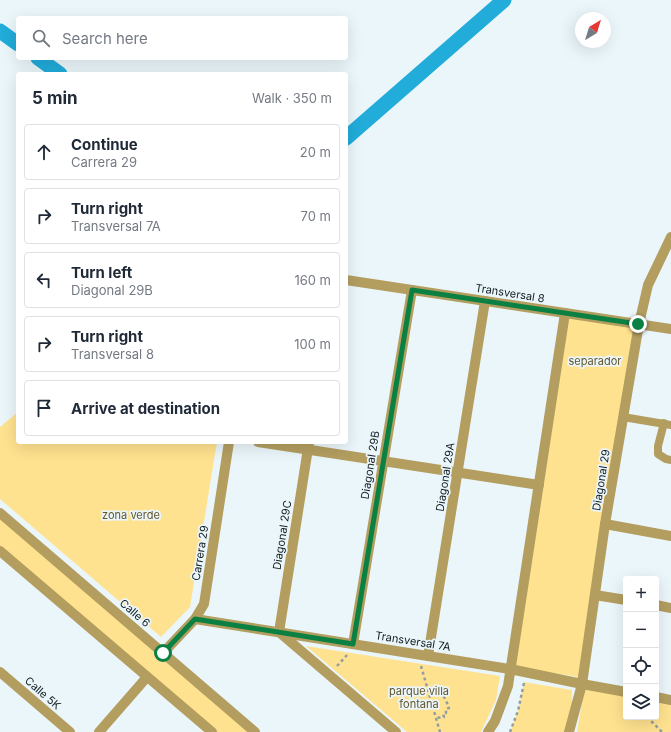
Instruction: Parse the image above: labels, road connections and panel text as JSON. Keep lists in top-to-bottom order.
{
  "streets": {
    "street": [
      "Transversal 8",
      "Diagonal 29B",
      "Diagonal 29A",
      "Diagonal 29",
      "Diagonal 29C",
      "Carrera 29",
      "Calle 6",
      "Transversal 7A",
      "Calle 5K"
    ]
  },
  "crossings": [
    ["Transversal 8", "Diagonal 29B"],
    ["Transversal 8", "Diagonal 29A"],
    ["Transversal 8", "Diagonal 29"],
    ["Diagonal 29B", "Transversal 7A"],
    ["Diagonal 29A", "Transversal 7A"],
    ["Diagonal 29", "Transversal 7A"],
    ["Diagonal 29C", "Transversal 7A"],
    ["Carrera 29", "Calle 6"],
    ["Carrera 29", "Transversal 7A"]
  ],
  "parks": ["separador", "zona verde", "parque villa fontana"],
  "north": "top right",
  "page": {
    "search": "Search here",
    "heading": ["5 min", "Walk · 350 m"],
    "list": [
      ["Continue", "Carrera 29", "20 m"],
      ["Turn right", "Transversal 7A", "70 m"],
      ["Turn left", "Diagonal 29B", "160 m"],
      ["Turn right", "Transversal 8", "100 m"],
      "Arrive at destination"
    ],
    "map_buttons": ["+", "−"]
  }
}
